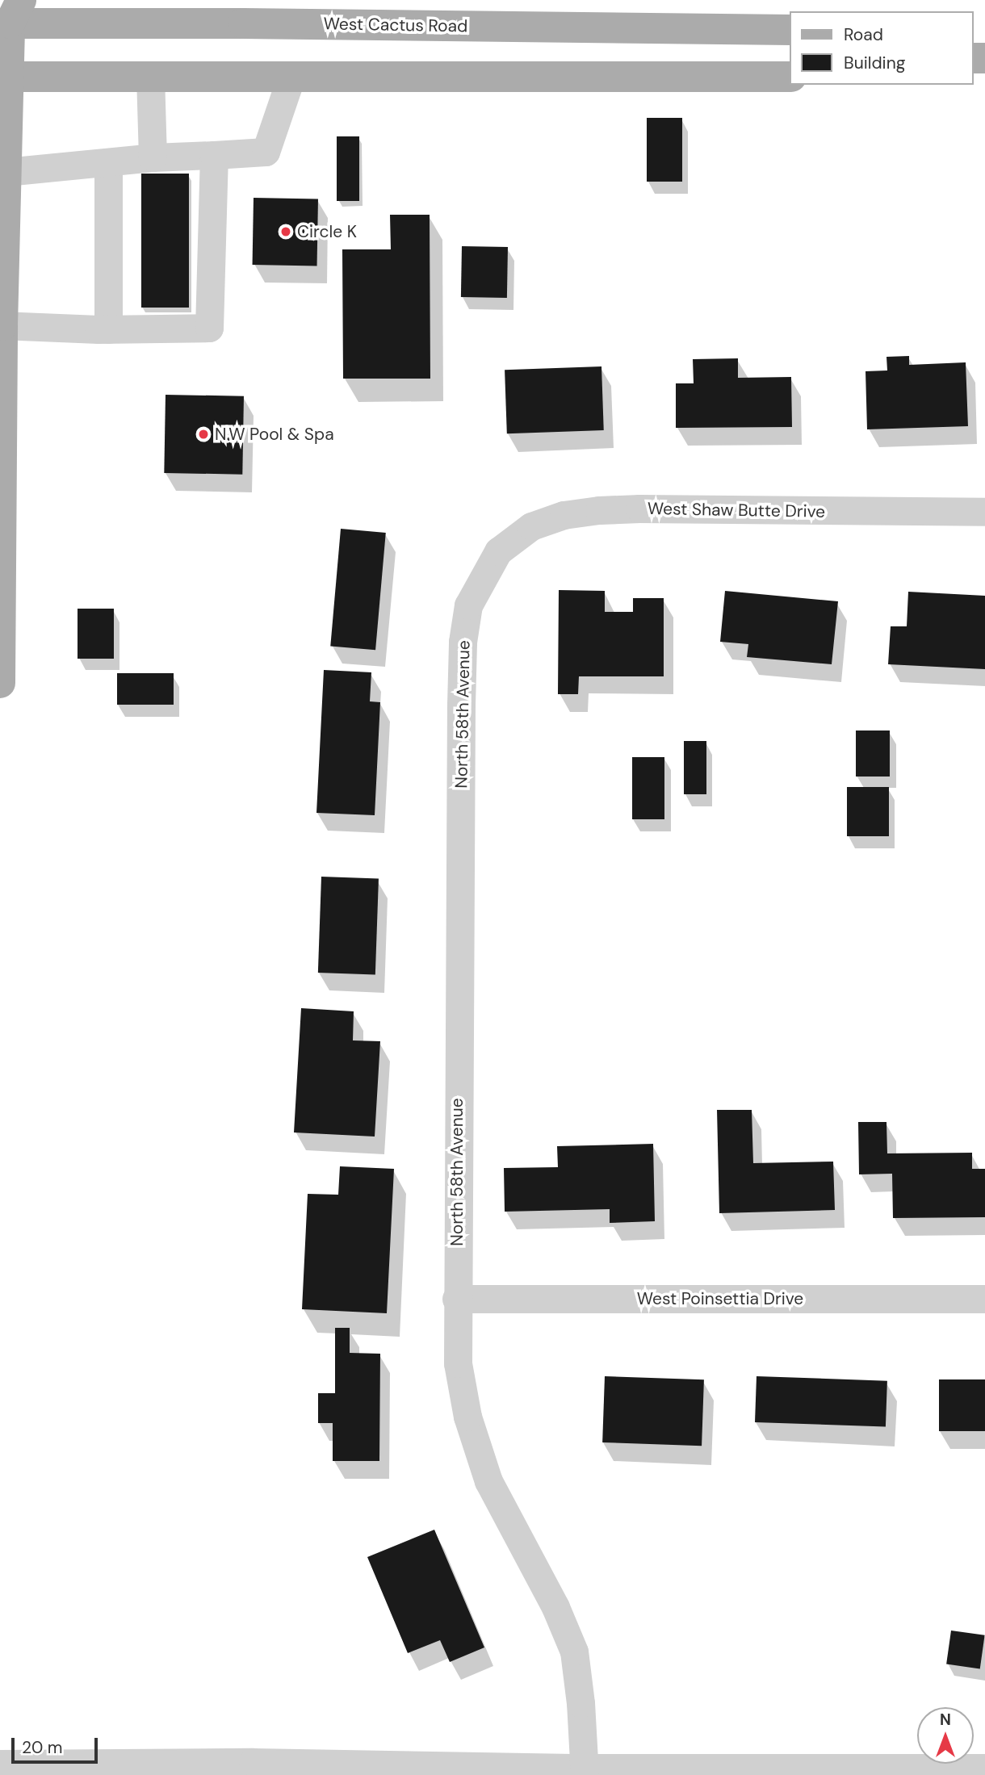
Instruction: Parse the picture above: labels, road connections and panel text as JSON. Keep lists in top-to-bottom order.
{
  "streets": {
    "main road": ["West Cactus Road"],
    "street": ["West Shaw Butte Drive", "North 58th Avenue", "West Poinsettia Drive"]
  },
  "crossings": [
    ["West Shaw Butte Drive", "North 58th Avenue"],
    ["North 58th Avenue", "West Poinsettia Drive"]
  ],
  "places": ["Circle K", "N.W Pool & Spa"],
  "legend": ["Road", "Building"],
  "scale_bar": "20 m",
  "north": "top"
}
